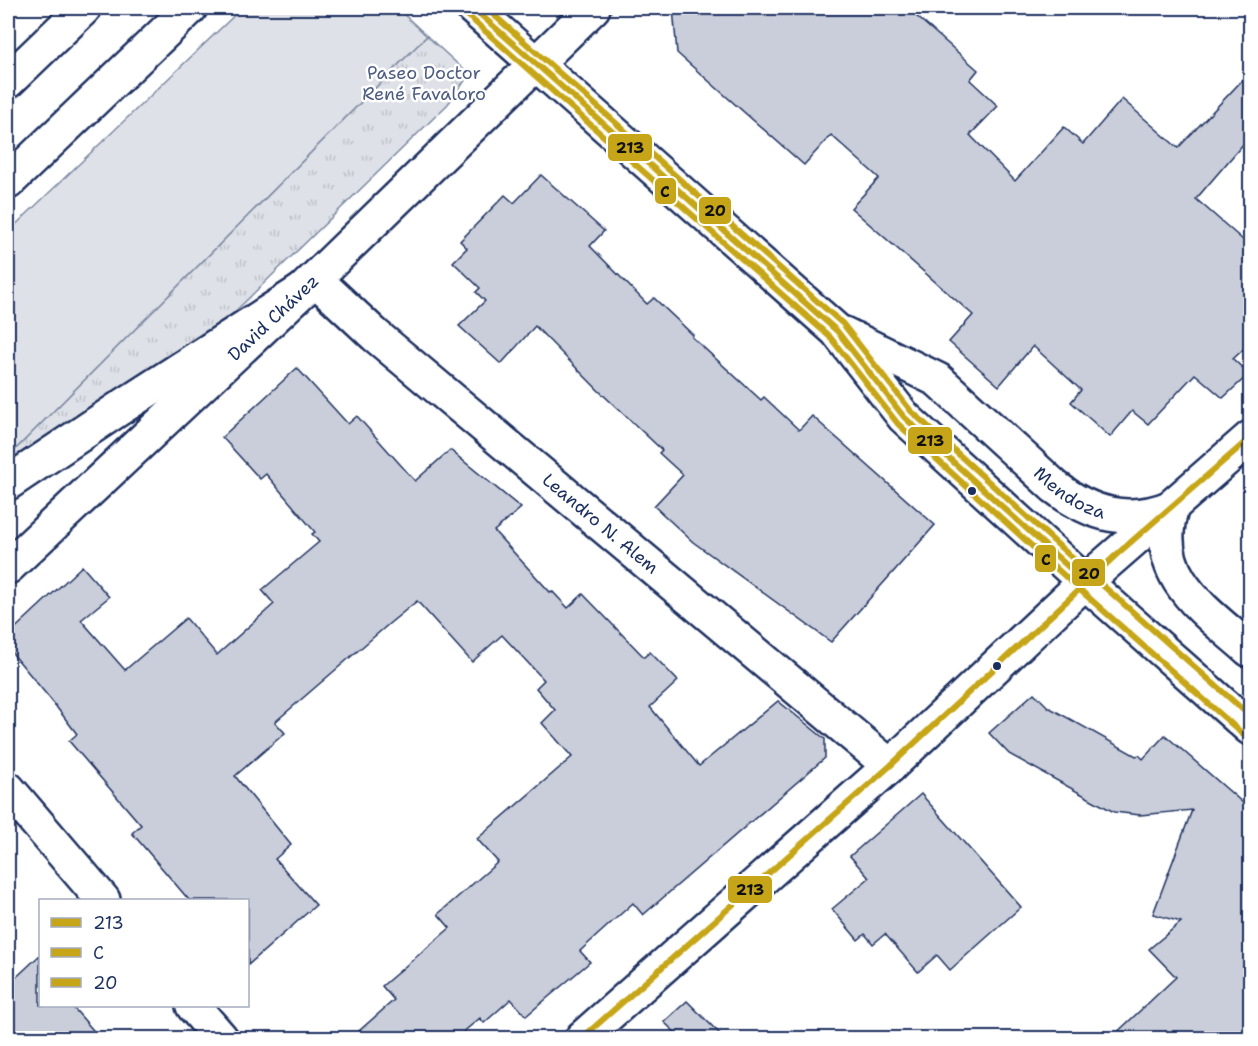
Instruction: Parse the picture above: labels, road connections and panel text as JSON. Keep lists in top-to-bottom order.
{
  "streets": {
    "main road": ["David Chávez", "Mendoza", "Leandro N. Alem"]
  },
  "crossings": [
    ["David Chávez", "Mendoza"],
    ["David Chávez", "Leandro N. Alem"]
  ],
  "parks": ["Paseo Doctor René Favaloro"],
  "lines": ["transit line 213", "transit line 20", "transit line C"],
  "legend": ["213", "C", "20"]
}
